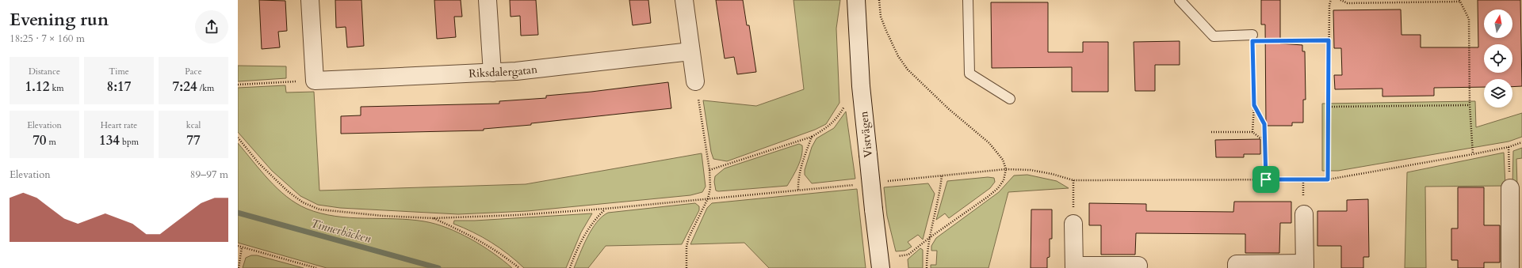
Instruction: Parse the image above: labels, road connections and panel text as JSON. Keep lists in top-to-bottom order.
{
  "streets": {
    "street": ["Riksdalergatan", "Vistvägen"]
  },
  "water": ["Tinnerbäcken"],
  "north": "top",
  "page": {
    "heading": ["Evening run", "18:25 · 7 × 160 m"],
    "stats": [
      ["Distance", "1.12 km"],
      ["Time", "8:17"],
      ["Pace", "7:24 /km"],
      ["Elevation", "70 m"],
      ["Heart rate", "134 bpm"],
      ["kcal", "77"]
    ],
    "chart": ["Elevation", "89–97 m"]
  }
}
